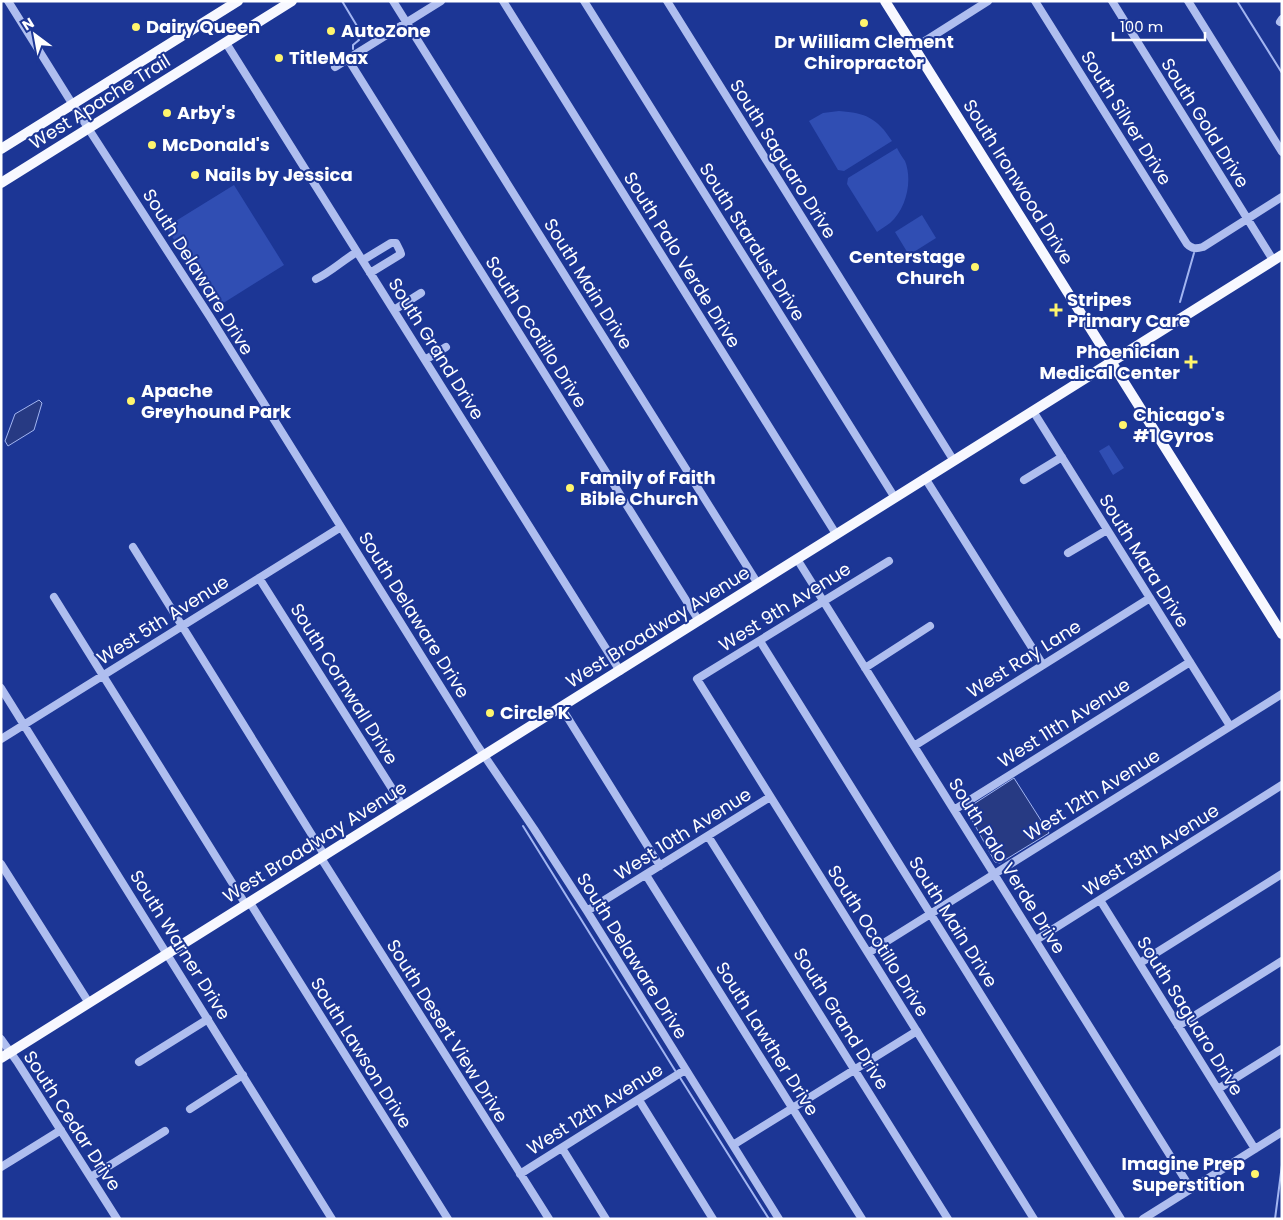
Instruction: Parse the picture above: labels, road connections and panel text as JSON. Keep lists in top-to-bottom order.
{
  "streets": {
    "main road": ["West Apache Trail", "South Ironwood Drive", "West Broadway Avenue"],
    "street": [
      "South Silver Drive",
      "South Gold Drive",
      "South Saguaro Drive",
      "South Stardust Drive",
      "South Palo Verde Drive",
      "South Delaware Drive",
      "South Main Drive",
      "South Ocotillo Drive",
      "South Grand Drive",
      "South Mara Drive",
      "West 9th Avenue",
      "West 5th Avenue",
      "West Ray Lane",
      "South Cornwall Drive",
      "West 11th Avenue",
      "West 12th Avenue",
      "West 10th Avenue",
      "West 13th Avenue",
      "South Warner Drive",
      "South Desert View Drive",
      "South Lawther Drive",
      "South Lawson Drive",
      "South Cedar Drive"
    ]
  },
  "crossings": [
    ["West Apache Trail", "South Delaware Drive"],
    ["West Apache Trail", "South Grand Drive"],
    ["South Silver Drive", "South Gold Drive"],
    ["South Gold Drive", "West Broadway Avenue"],
    ["South Saguaro Drive", "West Broadway Avenue"],
    ["South Saguaro Drive", "West 13th Avenue"],
    ["South Ironwood Drive", "West Broadway Avenue"],
    ["South Stardust Drive", "West Broadway Avenue"],
    ["South Palo Verde Drive", "West 9th Avenue"],
    ["South Palo Verde Drive", "West Broadway Avenue"],
    ["South Palo Verde Drive", "West Ray Lane"],
    ["South Palo Verde Drive", "West 11th Avenue"],
    ["South Palo Verde Drive", "West 12th Avenue"],
    ["South Palo Verde Drive", "West 13th Avenue"],
    ["South Delaware Drive", "West 5th Avenue"],
    ["South Delaware Drive", "West Broadway Avenue"],
    ["South Delaware Drive", "West 12th Avenue"],
    ["South Delaware Drive", "West 10th Avenue"],
    ["South Main Drive", "West 9th Avenue"],
    ["South Main Drive", "West Broadway Avenue"],
    ["South Main Drive", "West 12th Avenue"],
    ["South Ocotillo Drive", "West 9th Avenue"],
    ["South Ocotillo Drive", "West Broadway Avenue"],
    ["South Ocotillo Drive", "West 12th Avenue"],
    ["South Ocotillo Drive", "West 10th Avenue"],
    ["South Grand Drive", "West Broadway Avenue"],
    ["South Grand Drive", "West 10th Avenue"],
    ["South Mara Drive", "West Broadway Avenue"],
    ["South Mara Drive", "West Ray Lane"],
    ["South Mara Drive", "West 11th Avenue"],
    ["South Mara Drive", "West 12th Avenue"],
    ["West 5th Avenue", "South Cornwall Drive"],
    ["West 5th Avenue", "South Warner Drive"],
    ["West 5th Avenue", "South Desert View Drive"],
    ["West 5th Avenue", "South Lawson Drive"],
    ["West Broadway Avenue", "South Cornwall Drive"],
    ["West Broadway Avenue", "South Warner Drive"],
    ["West Broadway Avenue", "South Desert View Drive"],
    ["West Broadway Avenue", "South Lawson Drive"],
    ["West Broadway Avenue", "South Cedar Drive"],
    ["West 12th Avenue", "South Desert View Drive"],
    ["West 10th Avenue", "South Lawther Drive"]
  ],
  "places": {
    "other": [
      "Dr William Clement Chiropractor",
      "Dairy Queen",
      "AutoZone",
      "TitleMax",
      "Arby's",
      "McDonald's",
      "Nails by Jessica",
      "Centerstage Church",
      "Apache Greyhound Park",
      "Chicago's #1 Gyros",
      "Family of Faith Bible Church",
      "Circle K",
      "Imagine Prep Superstition"
    ],
    "health": ["Stripes Primary Care", "Phoenician Medical Center"]
  },
  "scale_bar": "100 m",
  "north": "top left"
}
